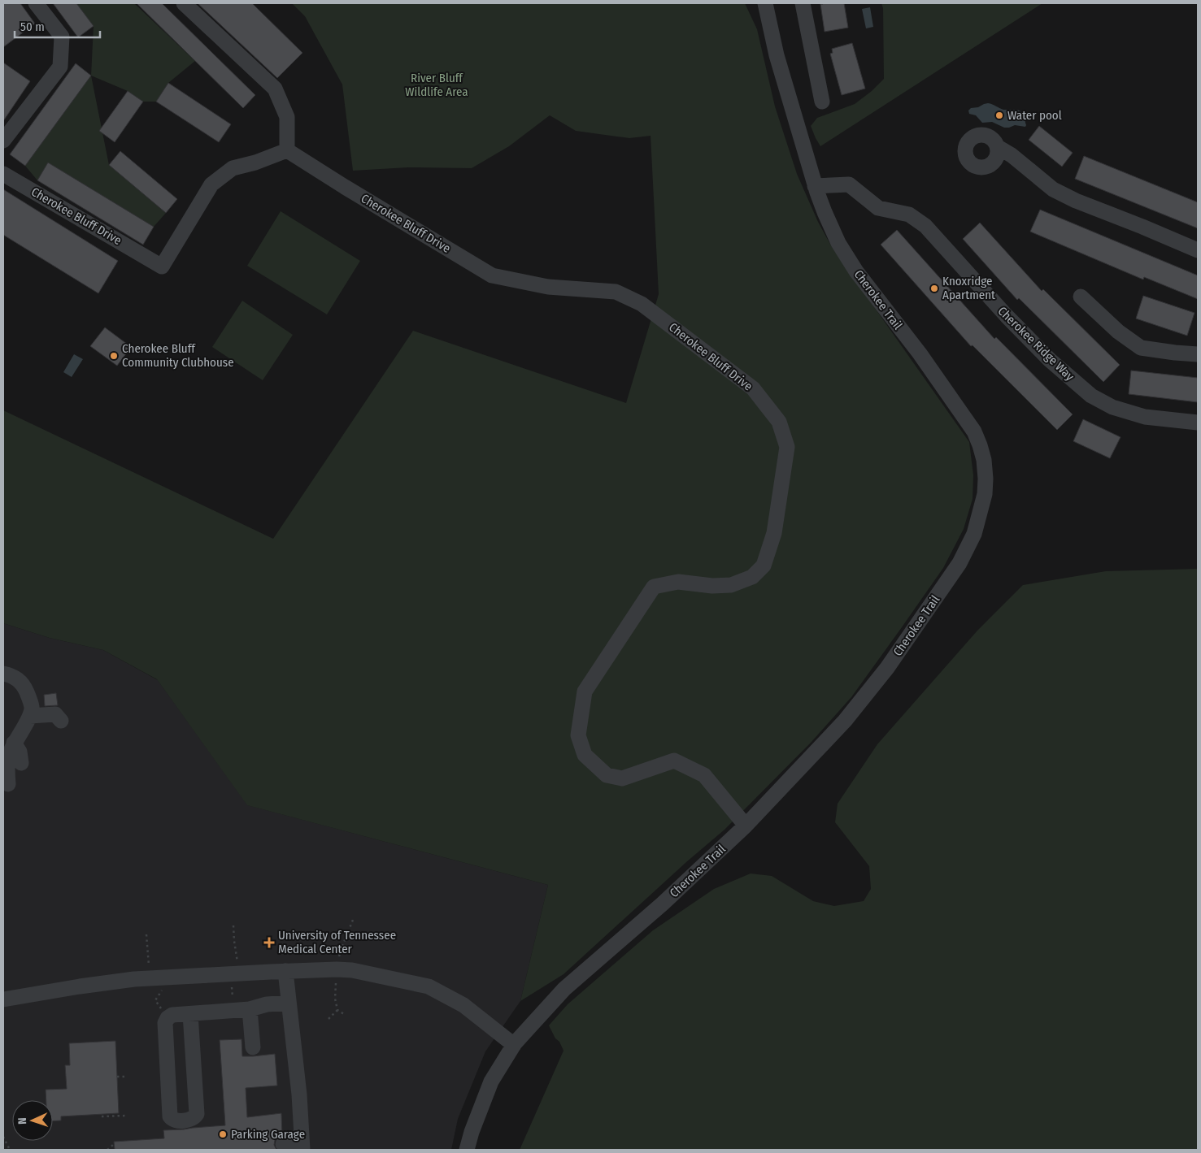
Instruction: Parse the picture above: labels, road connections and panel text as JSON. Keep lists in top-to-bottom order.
{
  "streets": {
    "street": ["Cherokee Bluff Drive", "Cherokee Trail", "Cherokee Ridge Way"]
  },
  "crossings": [
    ["Cherokee Bluff Drive", "Cherokee Trail"],
    ["Cherokee Trail", "Cherokee Ridge Way"]
  ],
  "parks": ["River Bluff Wildlife Area"],
  "places": {
    "other": [
      "Water pool",
      "Knoxridge Apartment",
      "Cherokee Bluff Community Clubhouse",
      "Parking Garage"
    ],
    "health": ["University of Tennessee Medical Center"]
  },
  "scale_bar": "50 m",
  "north": "left"
}
